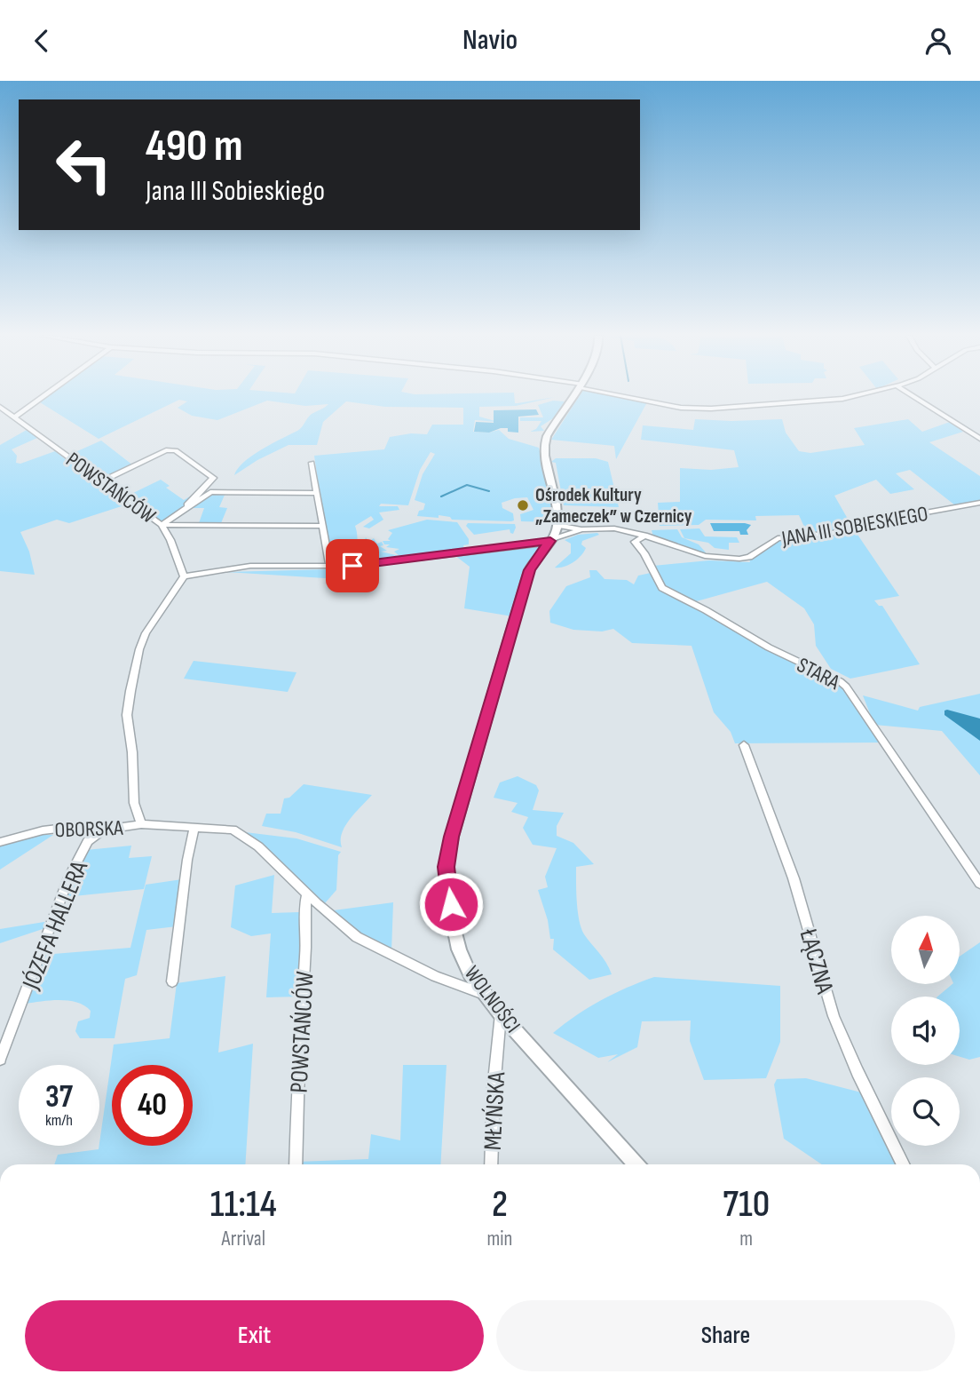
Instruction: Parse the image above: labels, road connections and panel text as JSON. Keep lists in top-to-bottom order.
{
  "streets": {
    "street": [
      "POWSTAŃCÓW",
      "JANA III SOBIESKIEGO",
      "STARA",
      "OBORSKA",
      "JÓZEFA HALLERA",
      "ŁĄCZNA",
      "WOLNOŚCI",
      "MŁYŃSKA"
    ]
  },
  "crossings": [
    ["POWSTAŃCÓW", "JANA III SOBIESKIEGO"],
    ["JANA III SOBIESKIEGO", "STARA"],
    ["JANA III SOBIESKIEGO", "WOLNOŚCI"],
    ["OBORSKA", "JÓZEFA HALLERA"],
    ["WOLNOŚCI", "MŁYŃSKA"]
  ],
  "places": ["Ośrodek Kultury „Zameczek” w Czernicy"],
  "north": "top",
  "page": {
    "header": "Navio",
    "turn": ["490 m", "Jana III Sobieskiego"],
    "speed": "37 km/h",
    "limit": "40",
    "eta": [
      "11:14",
      "Arrival",
      "2",
      "min",
      "710",
      "m"
    ],
    "buttons": ["Exit", "Share"]
  }
}
